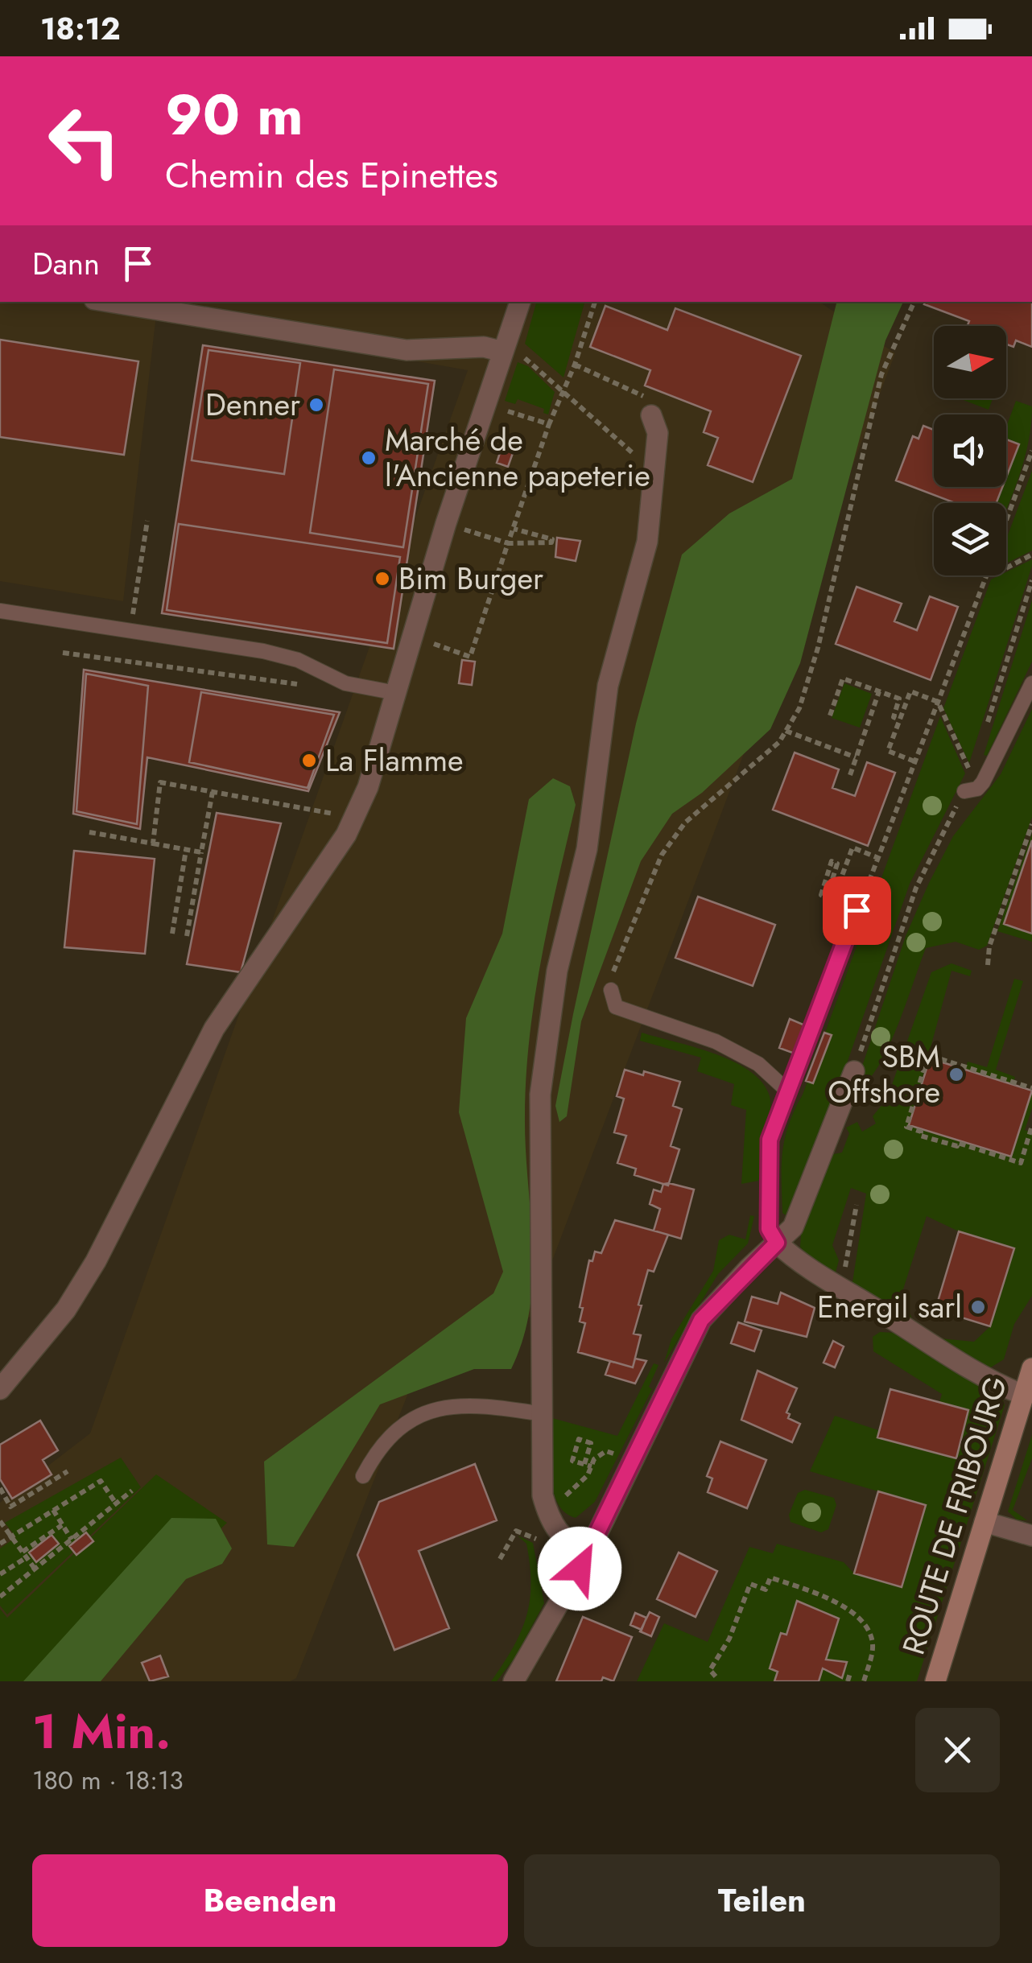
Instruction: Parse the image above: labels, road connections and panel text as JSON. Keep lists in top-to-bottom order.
{
  "streets": {
    "main road": ["ROUTE DE FRIBOURG"]
  },
  "places": [
    "Denner",
    "Marché de l'Ancienne papeterie",
    "Bim Burger",
    "La Flamme",
    "SBM Offshore",
    "Energil sarl"
  ],
  "north": "right",
  "page": {
    "status": "18:12",
    "turn": ["90 m", "Chemin des Epinettes"],
    "then": "Dann",
    "heading": ["1 Min.", "180 m · 18:13"],
    "buttons": ["Beenden", "Teilen"]
  }
}
